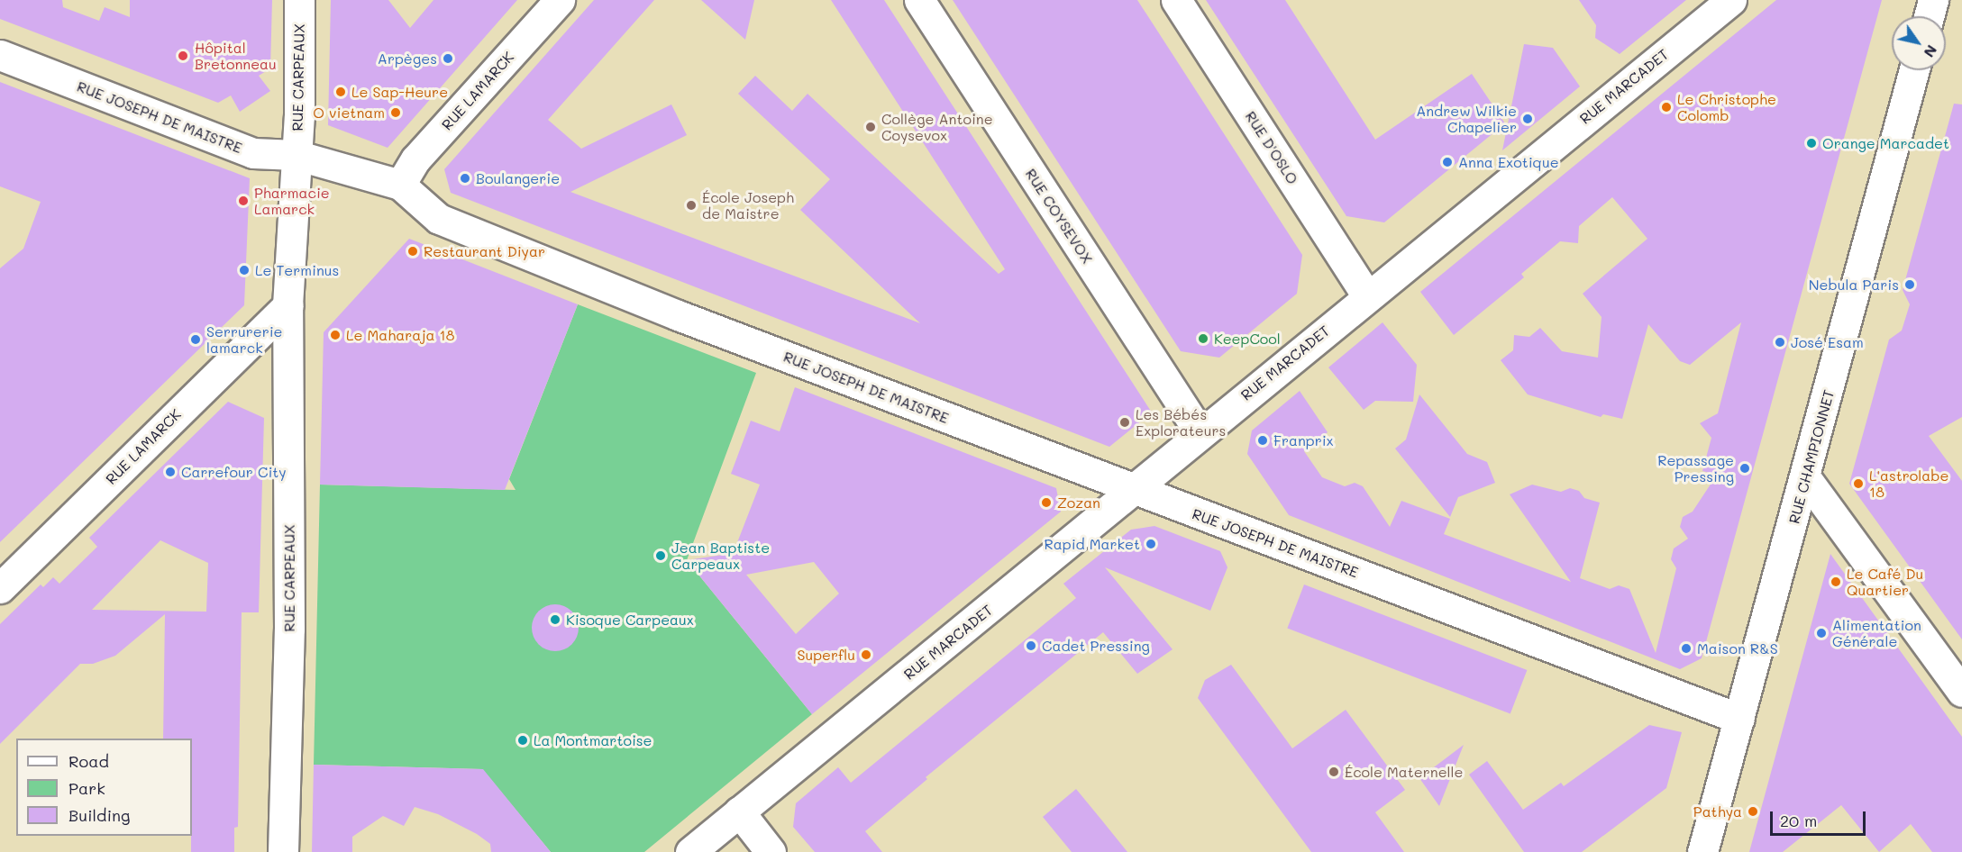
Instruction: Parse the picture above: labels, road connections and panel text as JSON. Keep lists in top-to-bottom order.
{
  "streets": {
    "street": [
      "RUE CARPEAUX",
      "RUE MARCADET",
      "RUE LAMARCK",
      "RUE JOSEPH DE MAISTRE",
      "RUE D'OSLO",
      "RUE COYSEVOX",
      "RUE CHAMPIONNET"
    ]
  },
  "crossings": [
    ["RUE CARPEAUX", "RUE LAMARCK"],
    ["RUE CARPEAUX", "RUE JOSEPH DE MAISTRE"],
    ["RUE MARCADET", "RUE JOSEPH DE MAISTRE"],
    ["RUE MARCADET", "RUE D'OSLO"],
    ["RUE MARCADET", "RUE COYSEVOX"],
    ["RUE LAMARCK", "RUE JOSEPH DE MAISTRE"],
    ["RUE JOSEPH DE MAISTRE", "RUE CHAMPIONNET"]
  ],
  "places": [
    "Hôpital Bretonneau",
    "Arpèges",
    "Le Sap-Heure",
    "Le Christophe Colomb",
    "O vietnam",
    "Andrew Wilkie Chapelier",
    "Collège Antoine Coysevox",
    "Orange Marcadet",
    "Anna Exotique",
    "Boulangerie",
    "Pharmacie Lamarck",
    "École Joseph de Maistre",
    "Restaurant Diyar",
    "Le Terminus",
    "Nebula Paris",
    "Le Maharaja 18",
    "KeepCool",
    "Serrurerie lamarck",
    "José Esam",
    "Les Bébés Explorateurs",
    "Franprix",
    "Repassage Pressing",
    "Carrefour City",
    "L'astrolabe 18",
    "Zozan",
    "Rapid Market",
    "Jean Baptiste Carpeaux",
    "Le Café Du Quartier",
    "Kisoque Carpeaux",
    "Alimentation Générale",
    "Cadet Pressing",
    "Maison R&S",
    "Superflu",
    "La Montmartoise",
    "École Maternelle",
    "Pathya"
  ],
  "legend": ["Road", "Park", "Building"],
  "scale_bar": "20 m",
  "north": "bottom right"
}
